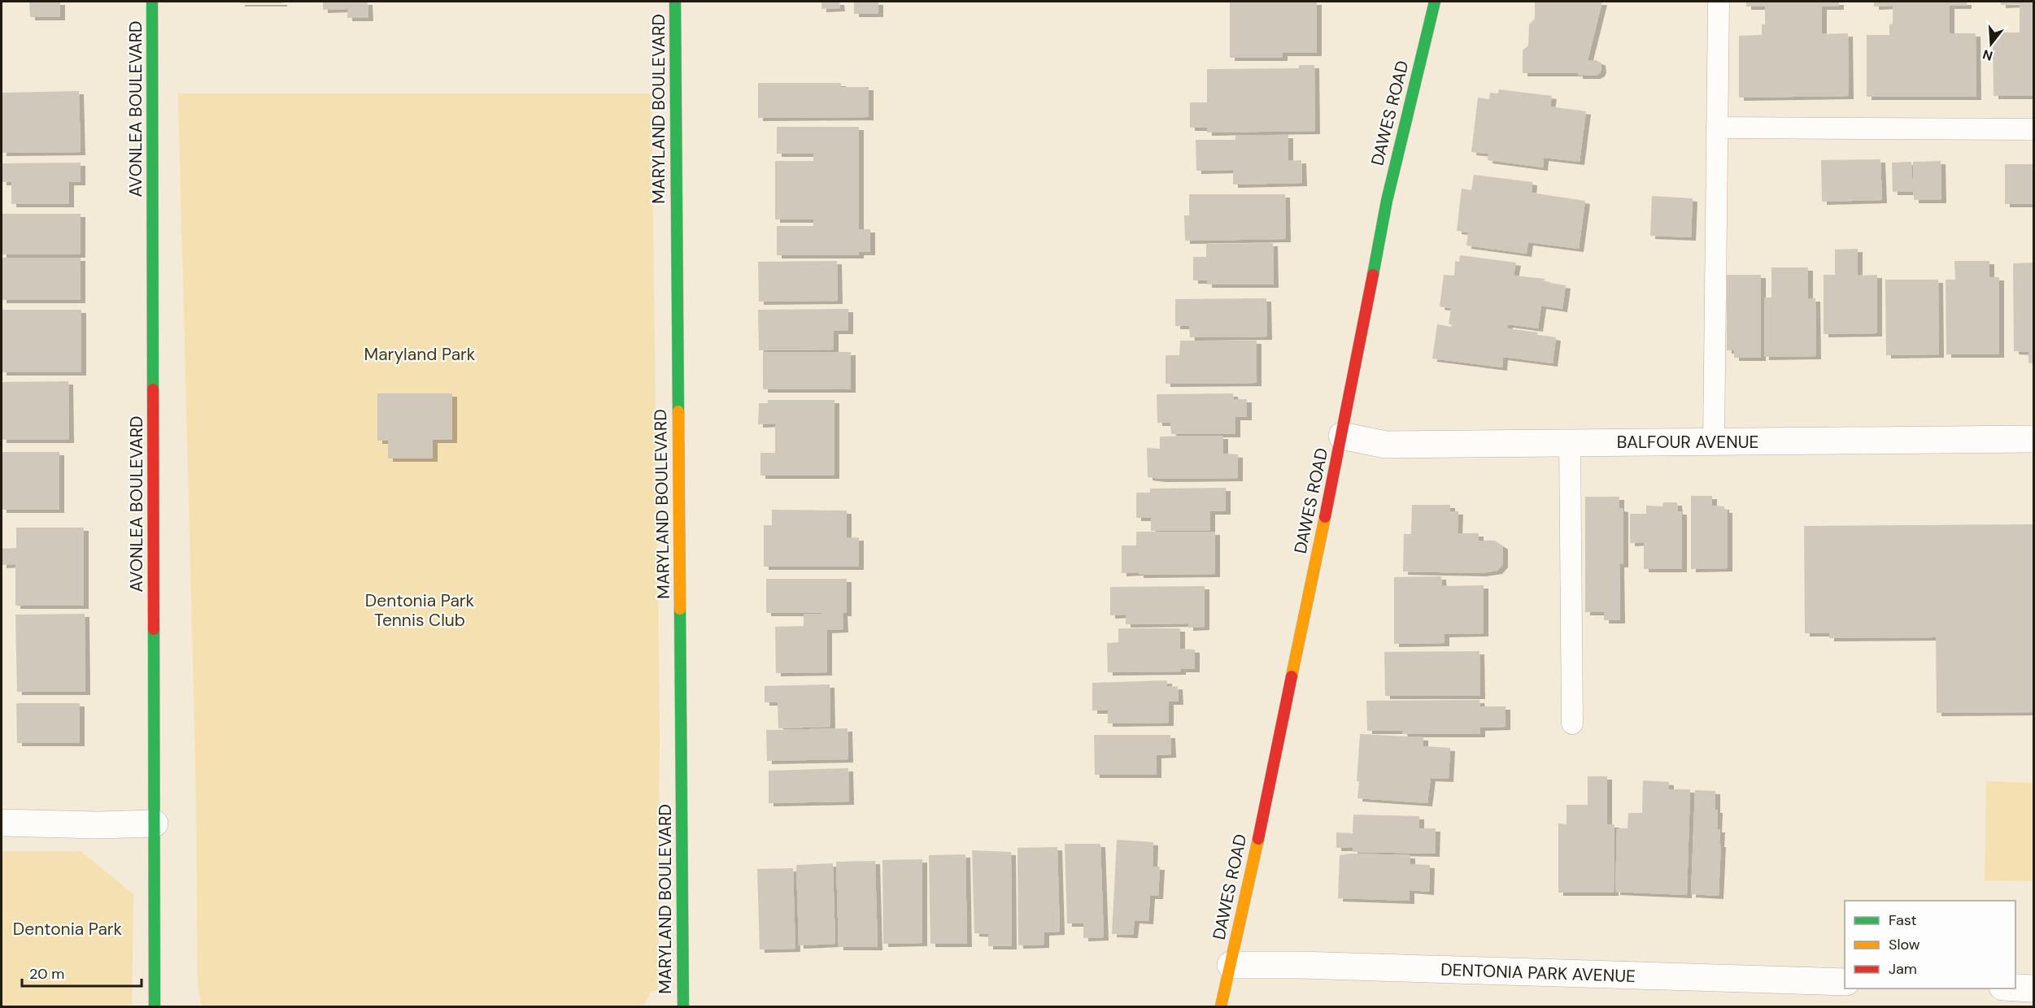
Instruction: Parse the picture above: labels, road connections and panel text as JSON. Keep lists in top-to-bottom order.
{
  "streets": {
    "street": [
      "AVONLEA BOULEVARD",
      "MARYLAND BOULEVARD",
      "DAWES ROAD",
      "BALFOUR AVENUE",
      "DENTONIA PARK AVENUE"
    ]
  },
  "crossings": [
    ["DAWES ROAD", "BALFOUR AVENUE"],
    ["DAWES ROAD", "DENTONIA PARK AVENUE"]
  ],
  "parks": ["Maryland Park", "Dentonia Park Tennis Club", "Dentonia Park"],
  "legend": ["Fast", "Slow", "Jam"],
  "scale_bar": "20 m",
  "north": "bottom"
}
